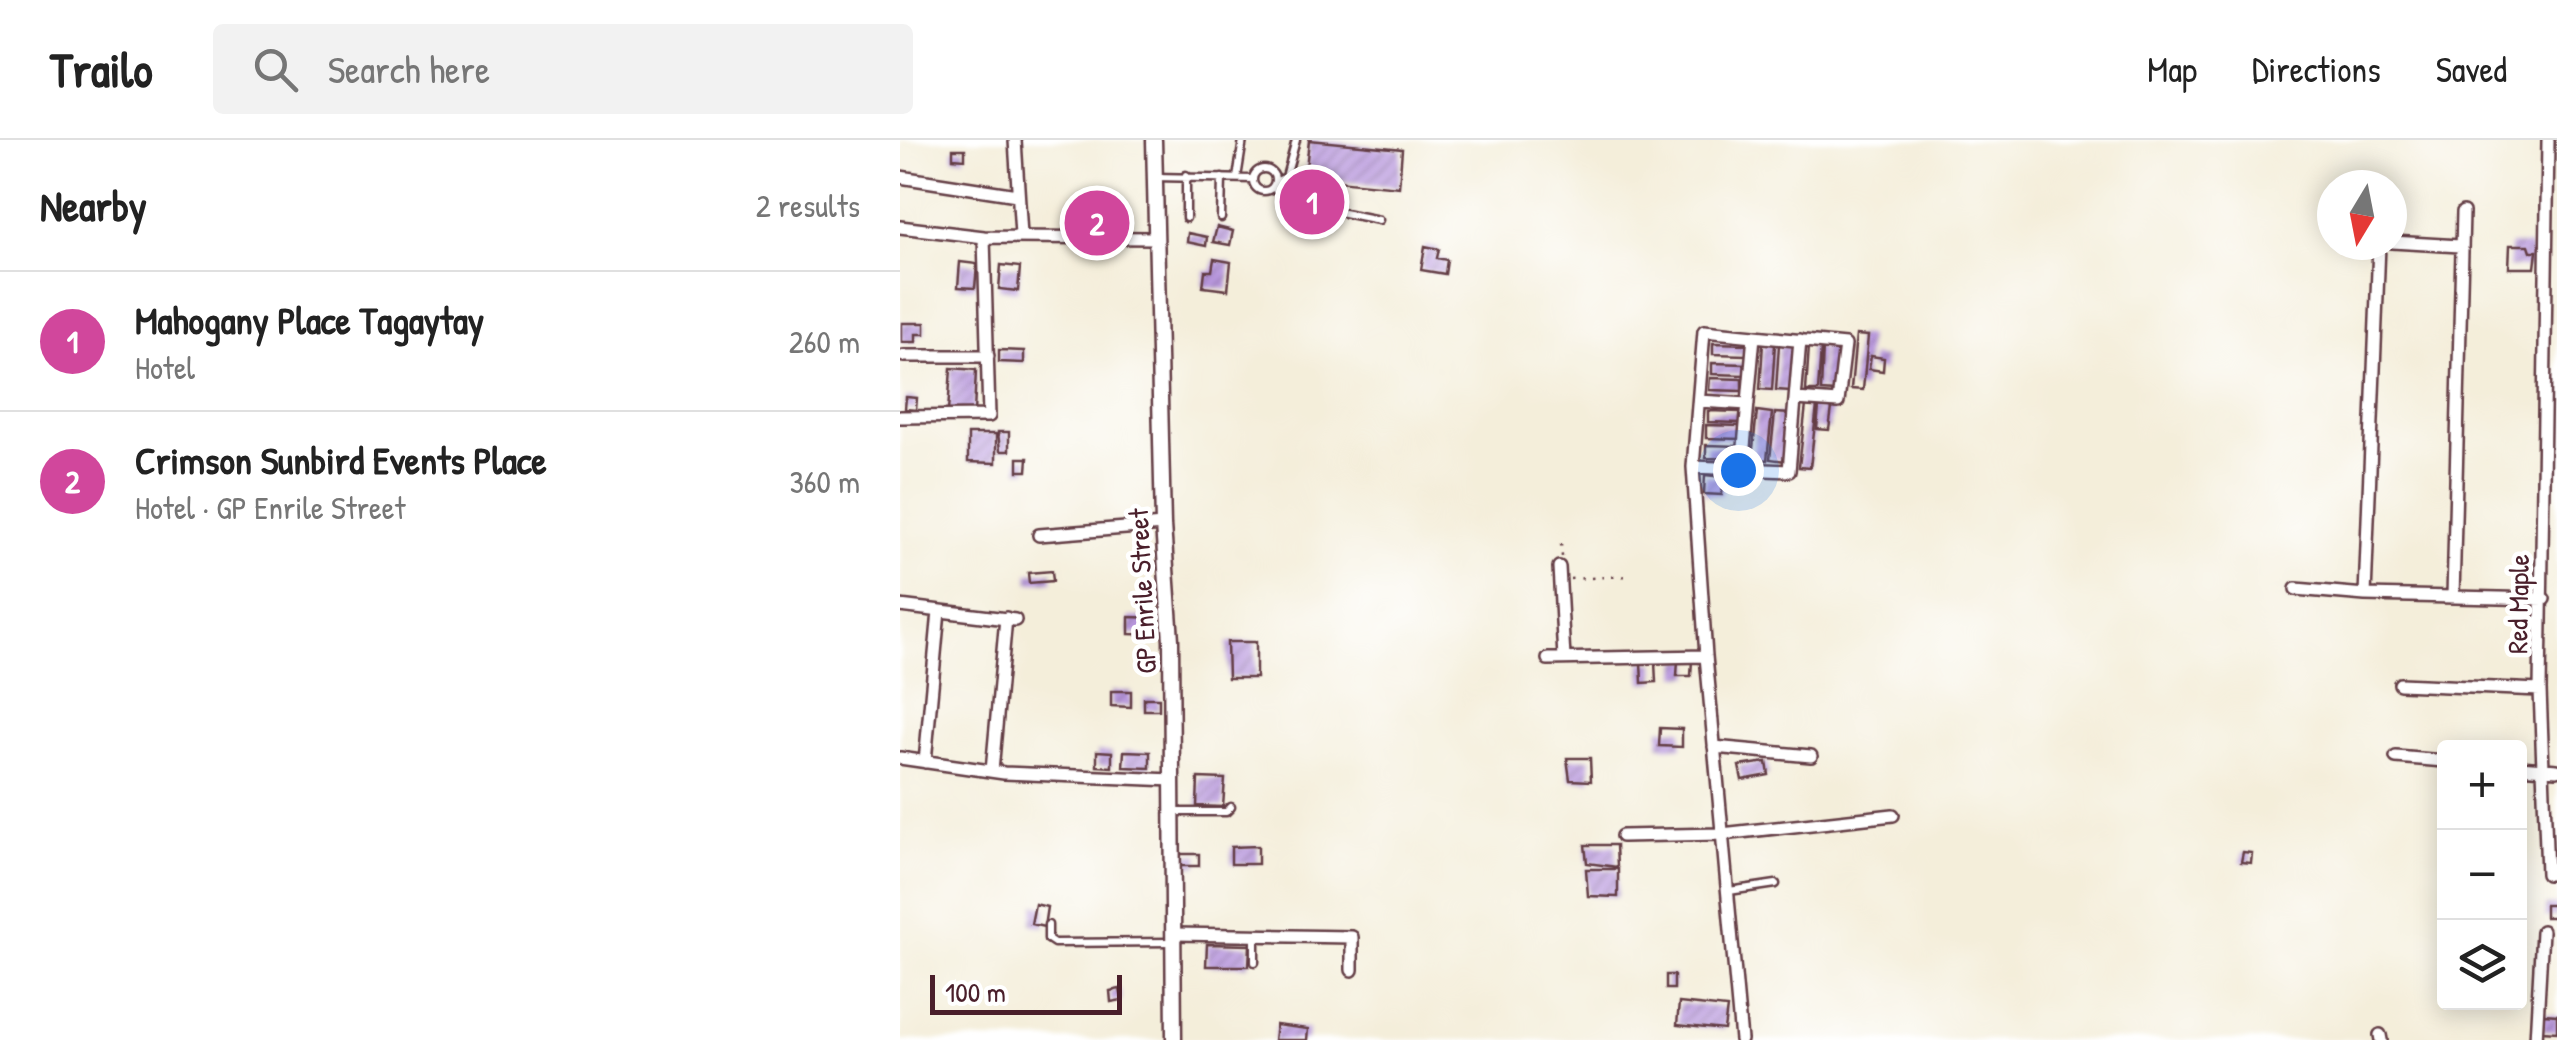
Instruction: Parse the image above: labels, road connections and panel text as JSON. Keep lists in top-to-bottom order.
{
  "streets": {
    "street": ["GP Enrile Street", "Red Maple"]
  },
  "scale_bar": "100 m",
  "north": "bottom",
  "page": {
    "header": "Trailo",
    "search": "Search here",
    "nav": ["Map", "Directions", "Saved"],
    "heading": ["Nearby", "2 results"],
    "pins": ["1", "2"],
    "list": [
      {
        "mark": "1",
        "name": "Mahogany Place Tagaytay",
        "note": "Hotel",
        "value": "260 m"
      },
      {
        "mark": "2",
        "name": "Crimson Sunbird Events Place",
        "note": "Hotel · GP Enrile Street",
        "value": "360 m"
      }
    ],
    "map_buttons": ["+", "−"],
    "scale": "100 m"
  }
}
